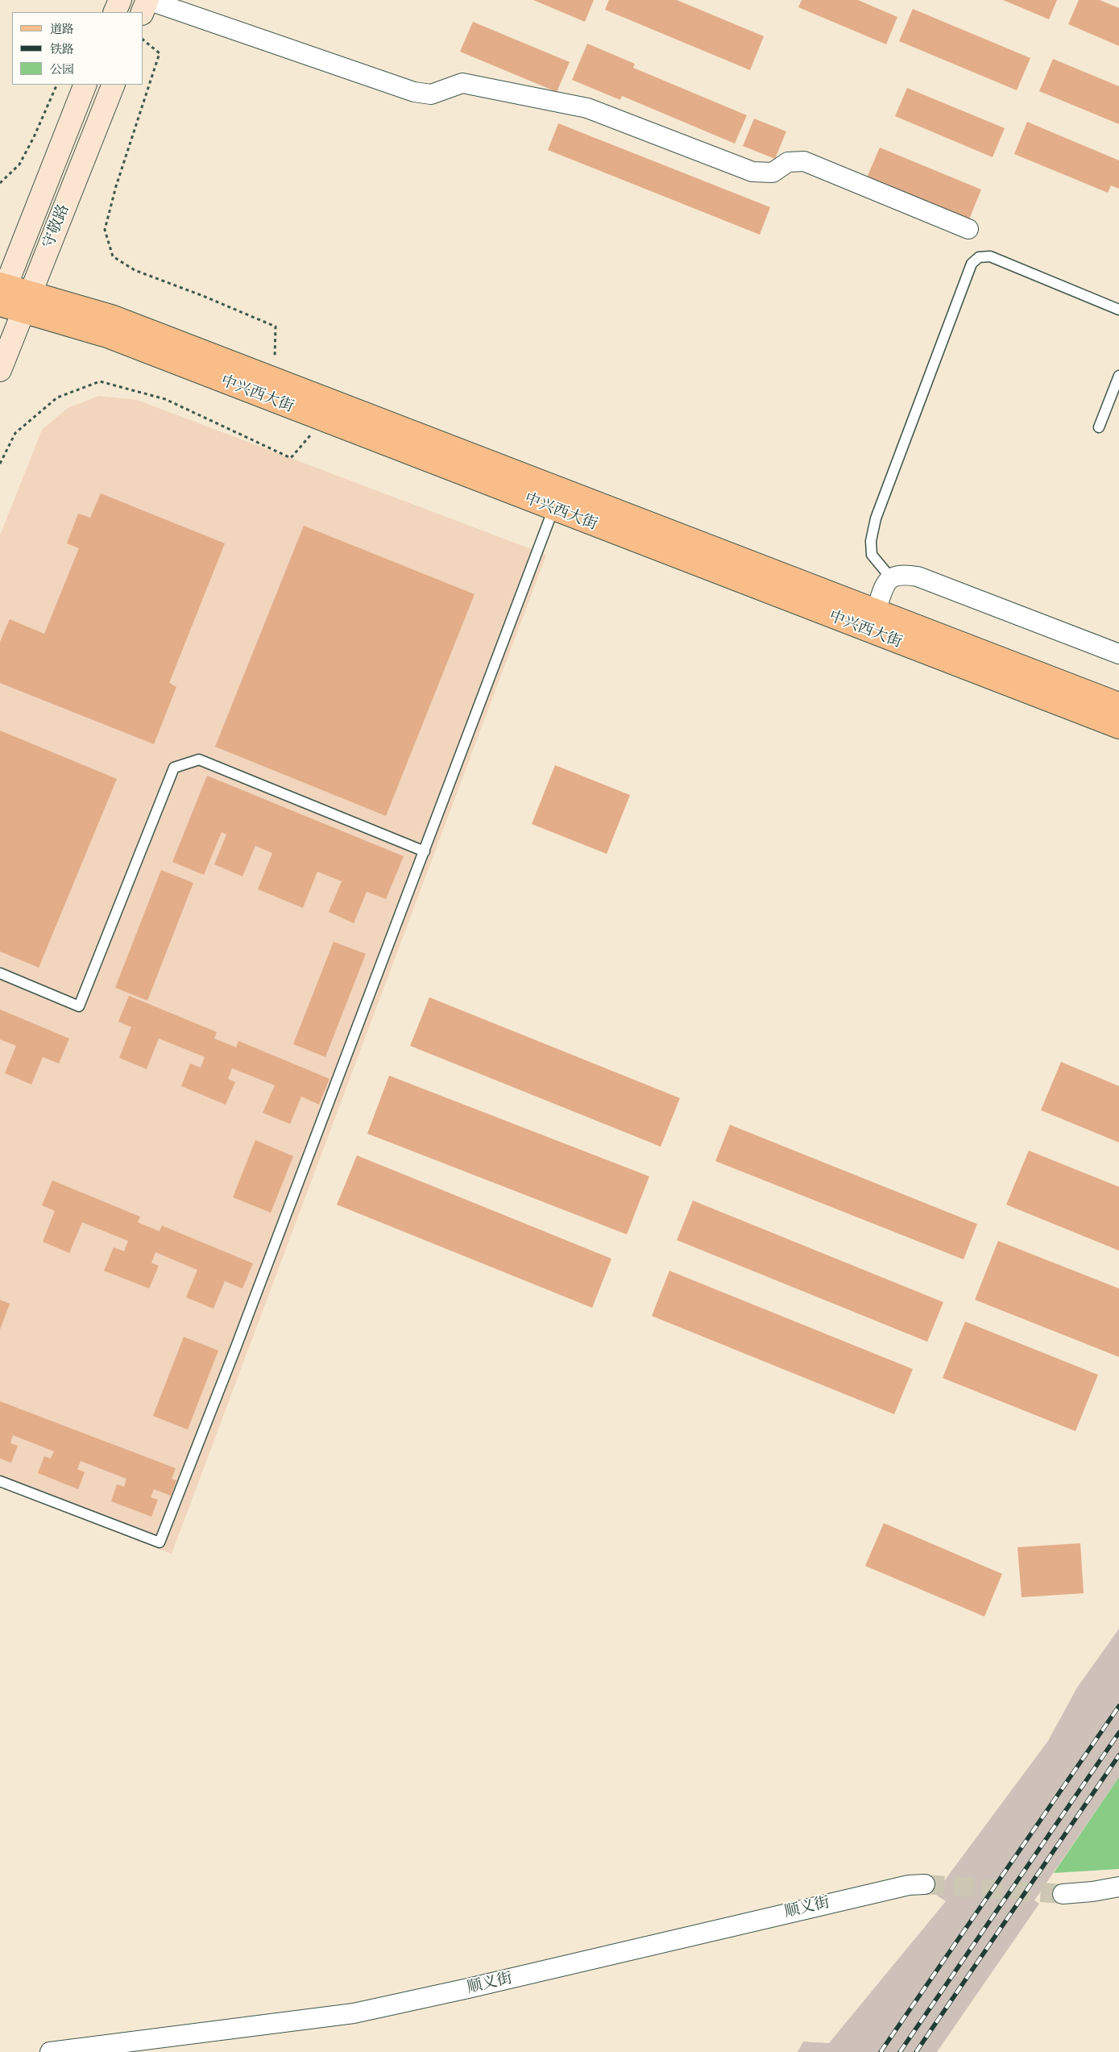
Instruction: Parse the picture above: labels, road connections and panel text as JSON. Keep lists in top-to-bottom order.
{
  "streets": {
    "main road": ["守敬路", "中兴西大街"],
    "street": ["顺义街"]
  },
  "crossings": [
    ["守敬路", "中兴西大街"]
  ],
  "legend": ["道路", "铁路", "公园"]
}
